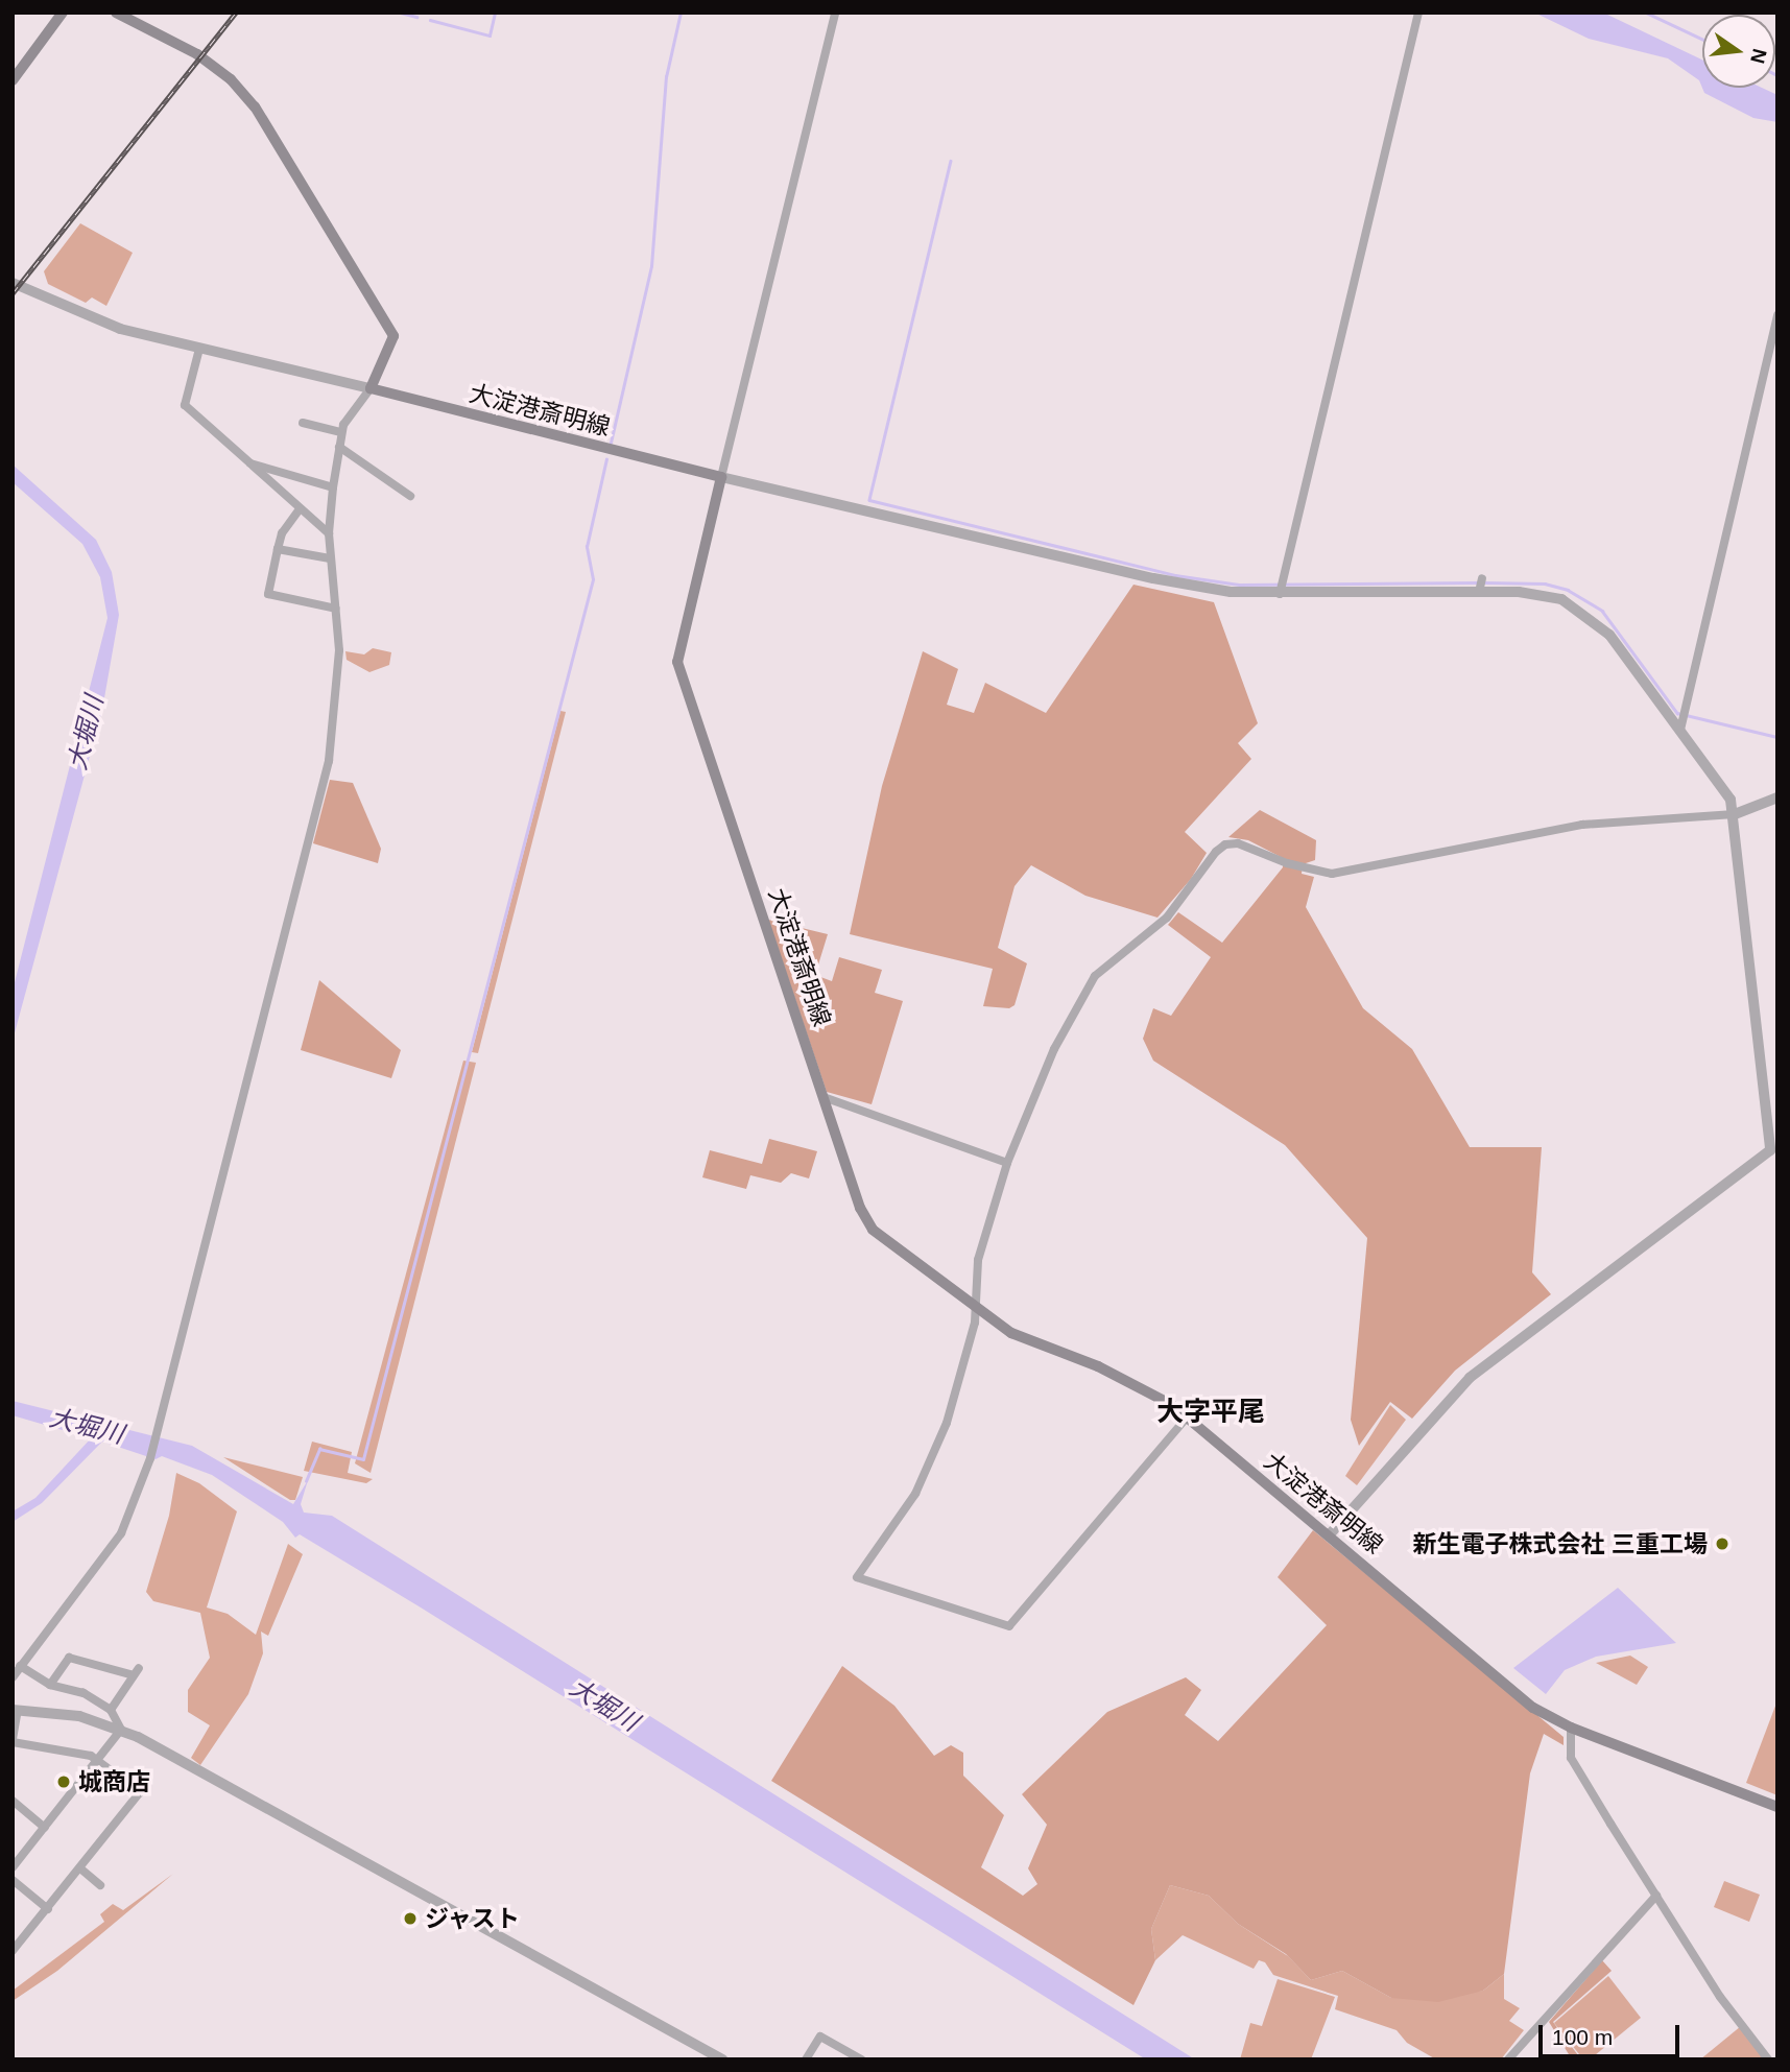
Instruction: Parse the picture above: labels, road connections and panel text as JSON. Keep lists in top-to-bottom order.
{
  "streets": {
    "main road": ["大淀港斎明線"]
  },
  "districts": ["大字平尾"],
  "water": ["大堀川"],
  "places": ["新生電子株式会社 三重工場", "城商店", "ジャスト"],
  "scale_bar": "100 m",
  "north": "right"
}
